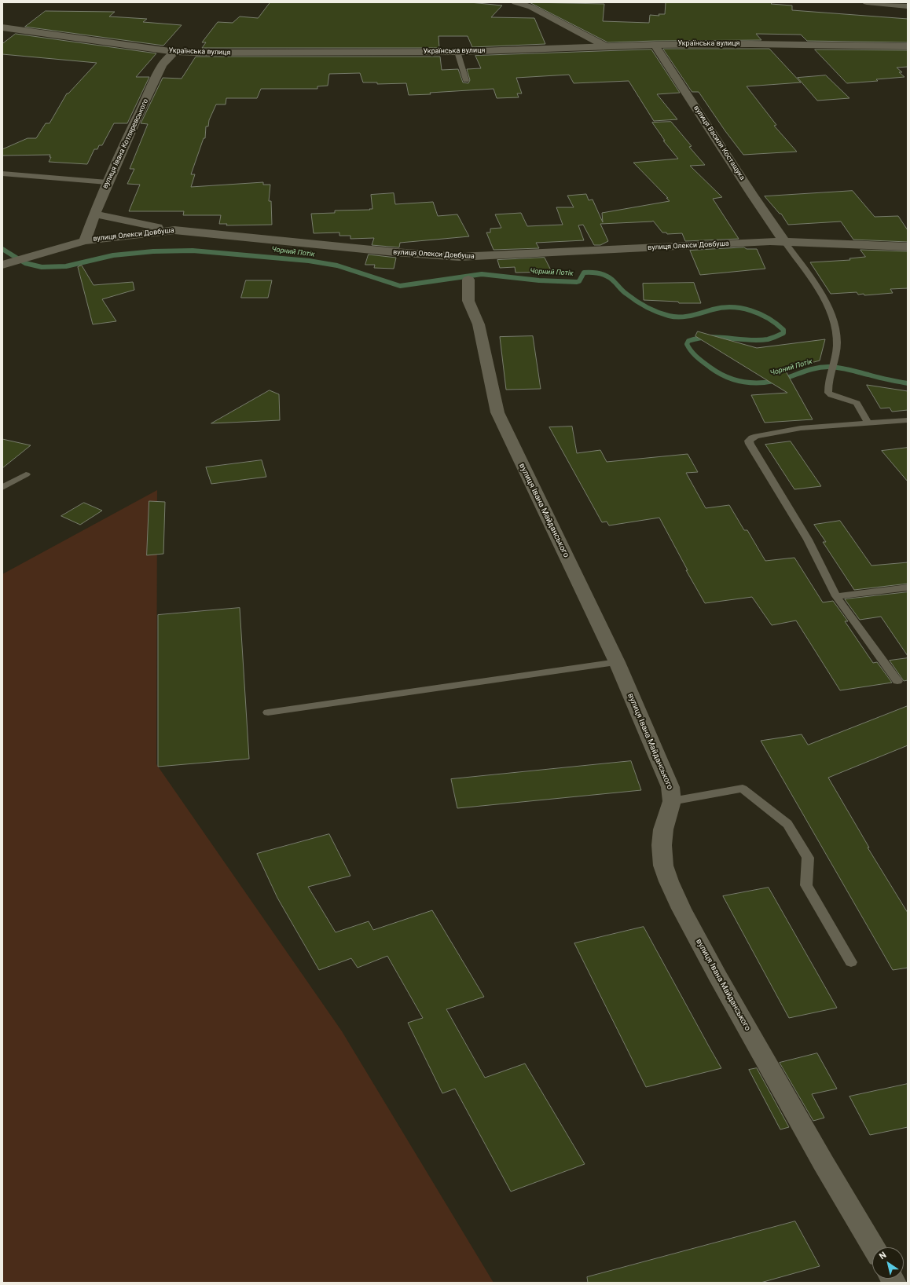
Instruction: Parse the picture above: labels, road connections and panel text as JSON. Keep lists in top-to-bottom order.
{
  "streets": {
    "street": [
      "Українська вулиця",
      "вулиця Василя Костащука",
      "вулиця Івана Котляревського",
      "вулиця Олекси Довбуша",
      "вулиця Івана Майданського"
    ]
  },
  "crossings": [
    ["Українська вулиця", "вулиця Василя Костащука"],
    ["Українська вулиця", "вулиця Івана Котляревського"],
    ["вулиця Василя Костащука", "вулиця Олекси Довбуша"],
    ["вулиця Івана Котляревського", "вулиця Олекси Довбуша"],
    ["вулиця Олекси Довбуша", "вулиця Івана Майданського"]
  ],
  "water": ["Чорний Потік"],
  "north": "top left"
}
